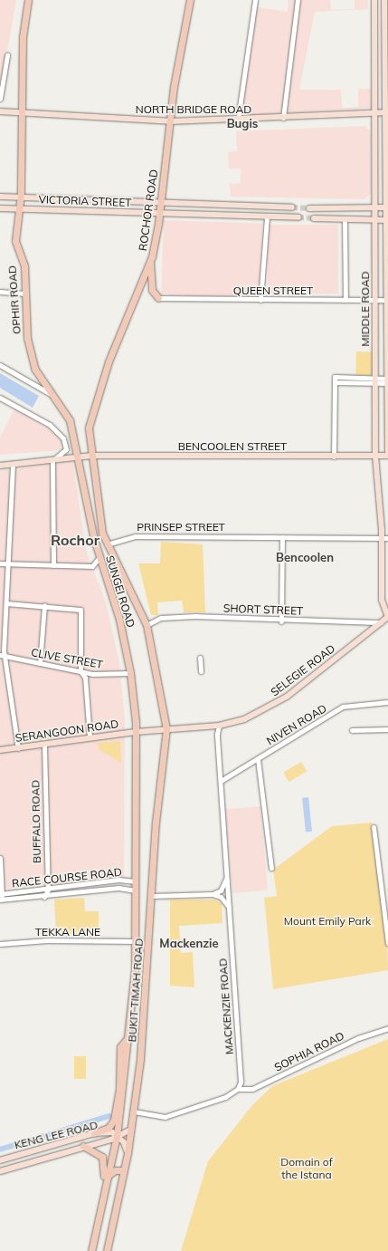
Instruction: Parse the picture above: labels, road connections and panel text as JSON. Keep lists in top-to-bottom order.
{
  "streets": {
    "highway": [
      "ROCHOR ROAD",
      "OPHIR ROAD",
      "SUNGEI ROAD",
      "BUKIT TIMAH ROAD"
    ],
    "main road": [
      "NORTH BRIDGE ROAD",
      "VICTORIA STREET",
      "MIDDLE ROAD",
      "BENCOOLEN STREET",
      "SELEGIE ROAD",
      "SERANGOON ROAD",
      "KENG LEE ROAD"
    ],
    "street": [
      "QUEEN STREET",
      "PRINSEP STREET",
      "SHORT STREET",
      "CLIVE STREET",
      "NIVEN ROAD",
      "BUFFALO ROAD",
      "RACE COURSE ROAD",
      "TEKKA LANE",
      "MACKENZIE ROAD",
      "SOPHIA ROAD"
    ]
  },
  "crossings": [
    ["NORTH BRIDGE ROAD", "ROCHOR ROAD"],
    ["NORTH BRIDGE ROAD", "OPHIR ROAD"],
    ["NORTH BRIDGE ROAD", "MIDDLE ROAD"],
    ["VICTORIA STREET", "ROCHOR ROAD"],
    ["VICTORIA STREET", "OPHIR ROAD"],
    ["ROCHOR ROAD", "BENCOOLEN STREET"],
    ["ROCHOR ROAD", "PRINSEP STREET"],
    ["ROCHOR ROAD", "SHORT STREET"],
    ["ROCHOR ROAD", "BUKIT TIMAH ROAD"],
    ["QUEEN STREET", "MIDDLE ROAD"],
    ["OPHIR ROAD", "BENCOOLEN STREET"],
    ["OPHIR ROAD", "SUNGEI ROAD"],
    ["MIDDLE ROAD", "BENCOOLEN STREET"],
    ["MIDDLE ROAD", "PRINSEP STREET"],
    ["MIDDLE ROAD", "SELEGIE ROAD"],
    ["BENCOOLEN STREET", "SUNGEI ROAD"],
    ["SUNGEI ROAD", "CLIVE STREET"],
    ["SUNGEI ROAD", "SELEGIE ROAD"],
    ["SUNGEI ROAD", "SERANGOON ROAD"],
    ["SUNGEI ROAD", "BUKIT TIMAH ROAD"],
    ["SHORT STREET", "SELEGIE ROAD"],
    ["SHORT STREET", "BUKIT TIMAH ROAD"],
    ["SELEGIE ROAD", "SERANGOON ROAD"],
    ["SELEGIE ROAD", "BUKIT TIMAH ROAD"],
    ["SELEGIE ROAD", "MACKENZIE ROAD"],
    ["NIVEN ROAD", "MACKENZIE ROAD"],
    ["SERANGOON ROAD", "BUFFALO ROAD"],
    ["SERANGOON ROAD", "BUKIT TIMAH ROAD"],
    ["BUFFALO ROAD", "RACE COURSE ROAD"],
    ["RACE COURSE ROAD", "BUKIT TIMAH ROAD"],
    ["TEKKA LANE", "BUKIT TIMAH ROAD"],
    ["BUKIT TIMAH ROAD", "KENG LEE ROAD"],
    ["MACKENZIE ROAD", "SOPHIA ROAD"]
  ],
  "districts": [
    "Bugis",
    "Rochor",
    "Bencoolen",
    "Mackenzie"
  ],
  "parks": ["Mount Emily Park", "Domain of the Istana"]
}
